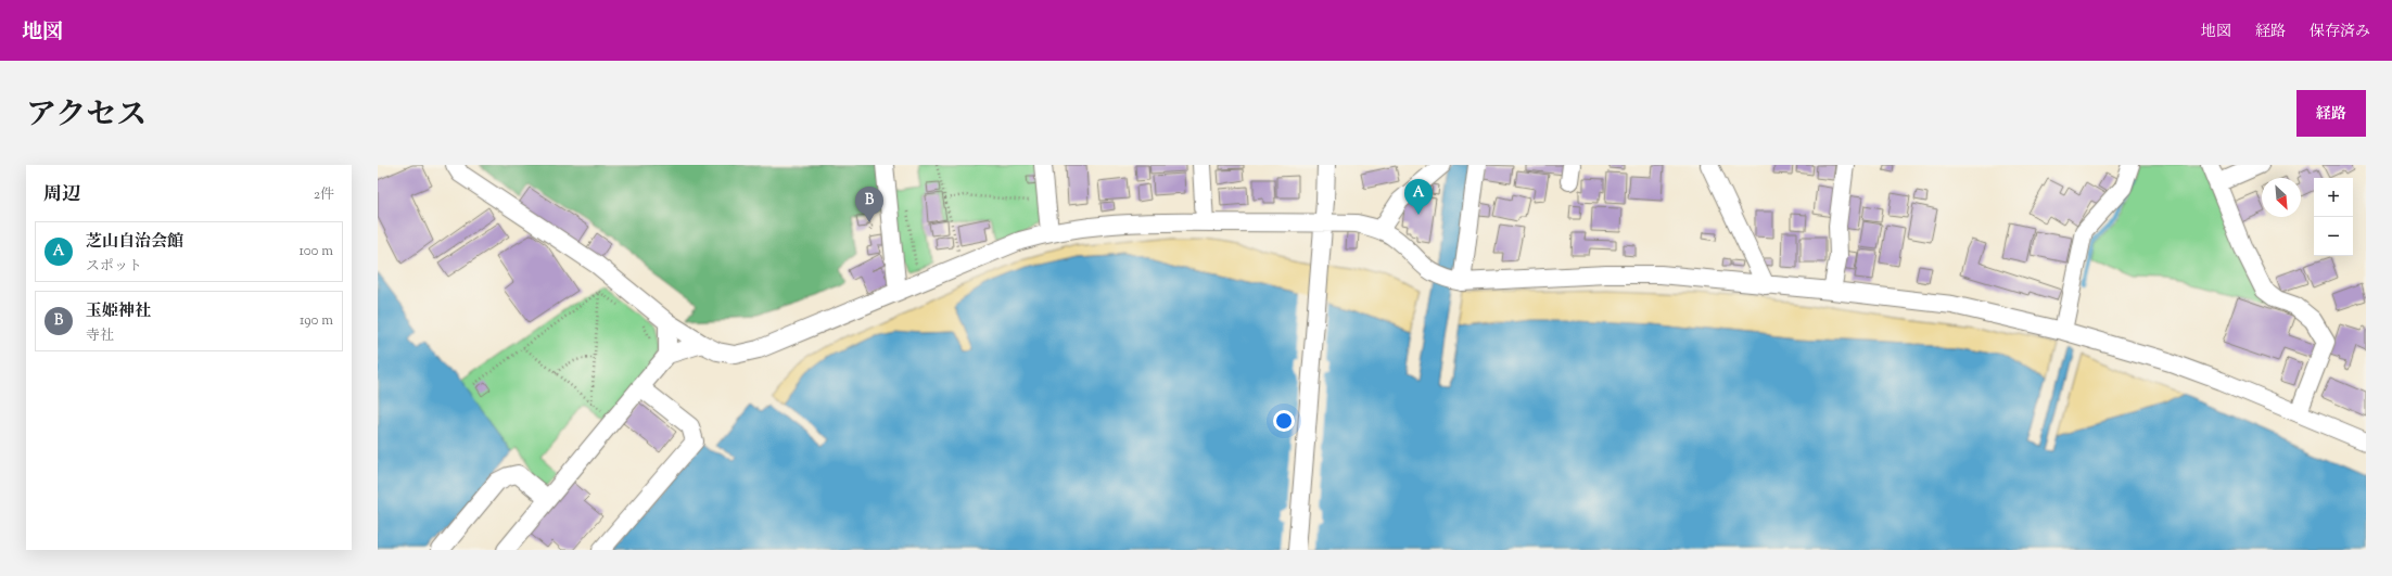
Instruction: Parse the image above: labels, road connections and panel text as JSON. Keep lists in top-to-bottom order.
{
  "north": "bottom right",
  "page": {
    "header": "地図",
    "nav": ["地図", "経路", "保存済み"],
    "title": "アクセス",
    "buttons": "経路",
    "heading": ["周辺", "2件"],
    "map_buttons": ["+", "−"],
    "pins": ["A", "B"],
    "list": [
      {
        "mark": "A",
        "name": "芝山自治会館",
        "note": "スポット",
        "value": "100 m"
      },
      {
        "mark": "B",
        "name": "玉姫神社",
        "note": "寺社",
        "value": "190 m"
      }
    ]
  }
}
